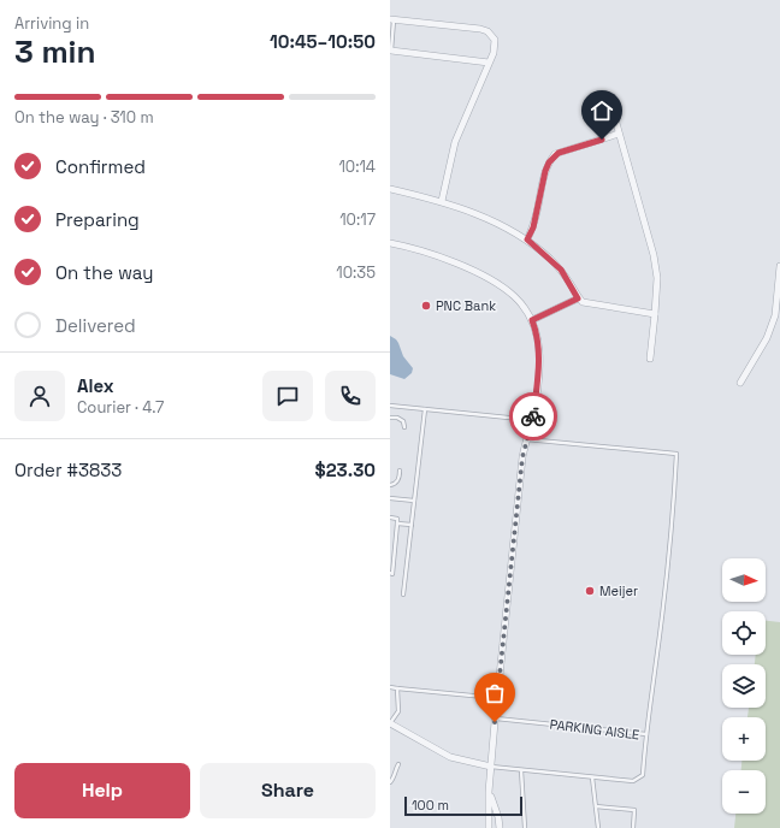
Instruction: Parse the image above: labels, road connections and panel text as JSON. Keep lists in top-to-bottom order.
{
  "streets": {
    "lane": ["PARKING AISLE"]
  },
  "places": ["PNC Bank", "Meijer"],
  "scale_bar": "100 m",
  "north": "right",
  "page": {
    "heading": ["3 min", "Arriving in", "10:45–10:50"],
    "panel": [
      "Alex",
      "Courier · 4.7",
      "Order #3833",
      "$23.30"
    ],
    "bar": "On the way · 310 m",
    "list": [
      ["Confirmed", "10:14"],
      ["Preparing", "10:17"],
      ["On the way", "10:35"],
      "Delivered"
    ],
    "map_buttons": ["+", "−"],
    "buttons": ["Help", "Share"],
    "scale": "100 m"
  }
}
